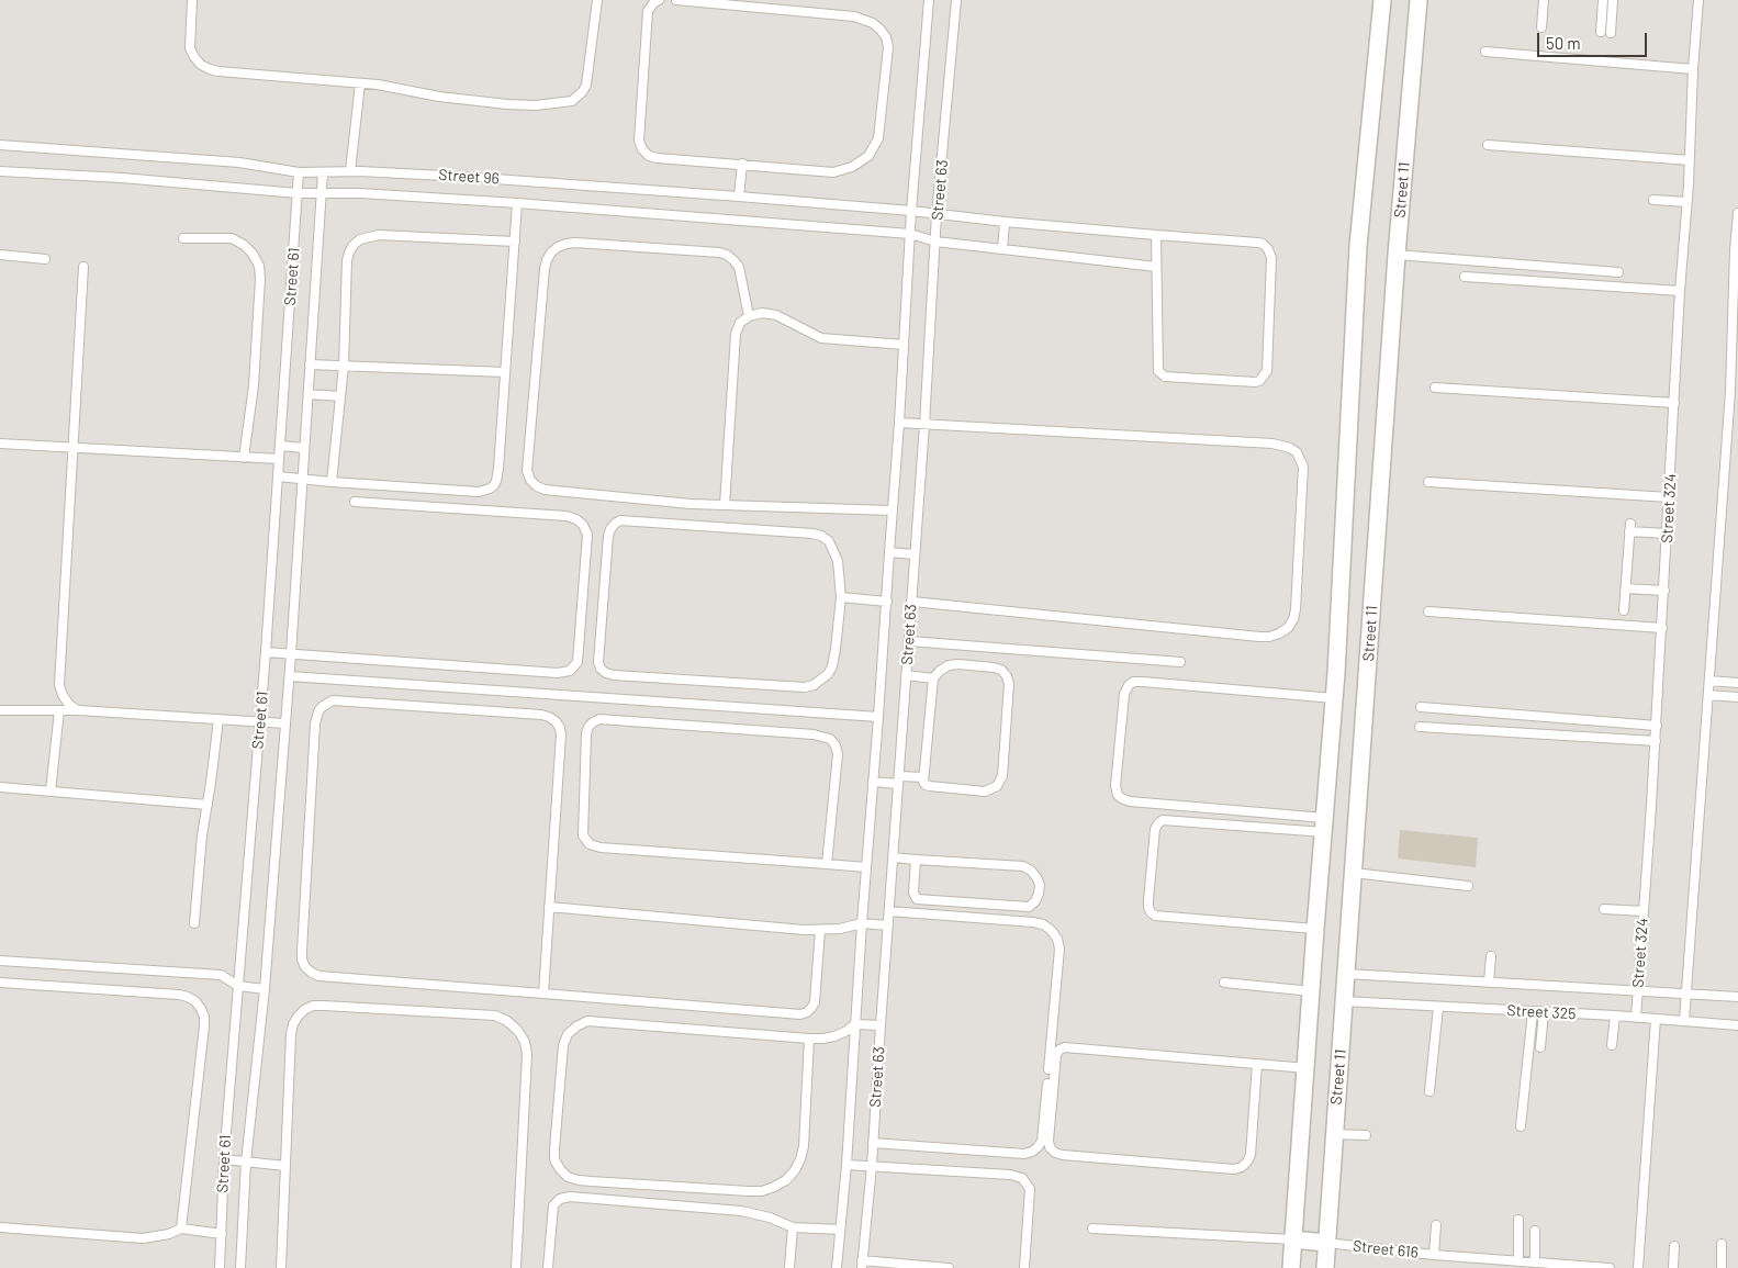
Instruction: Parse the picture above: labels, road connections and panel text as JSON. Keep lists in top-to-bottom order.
{
  "streets": {
    "street": ["Street 11"],
    "lane": [
      "Street 96",
      "Street 63",
      "Street 61",
      "Street 324",
      "Street 325",
      "Street 616"
    ]
  },
  "crossings": [
    ["Street 96", "Street 63"],
    ["Street 96", "Street 61"],
    ["Street 11", "Street 325"],
    ["Street 11", "Street 616"],
    ["Street 324", "Street 325"]
  ],
  "scale_bar": "50 m"
}
